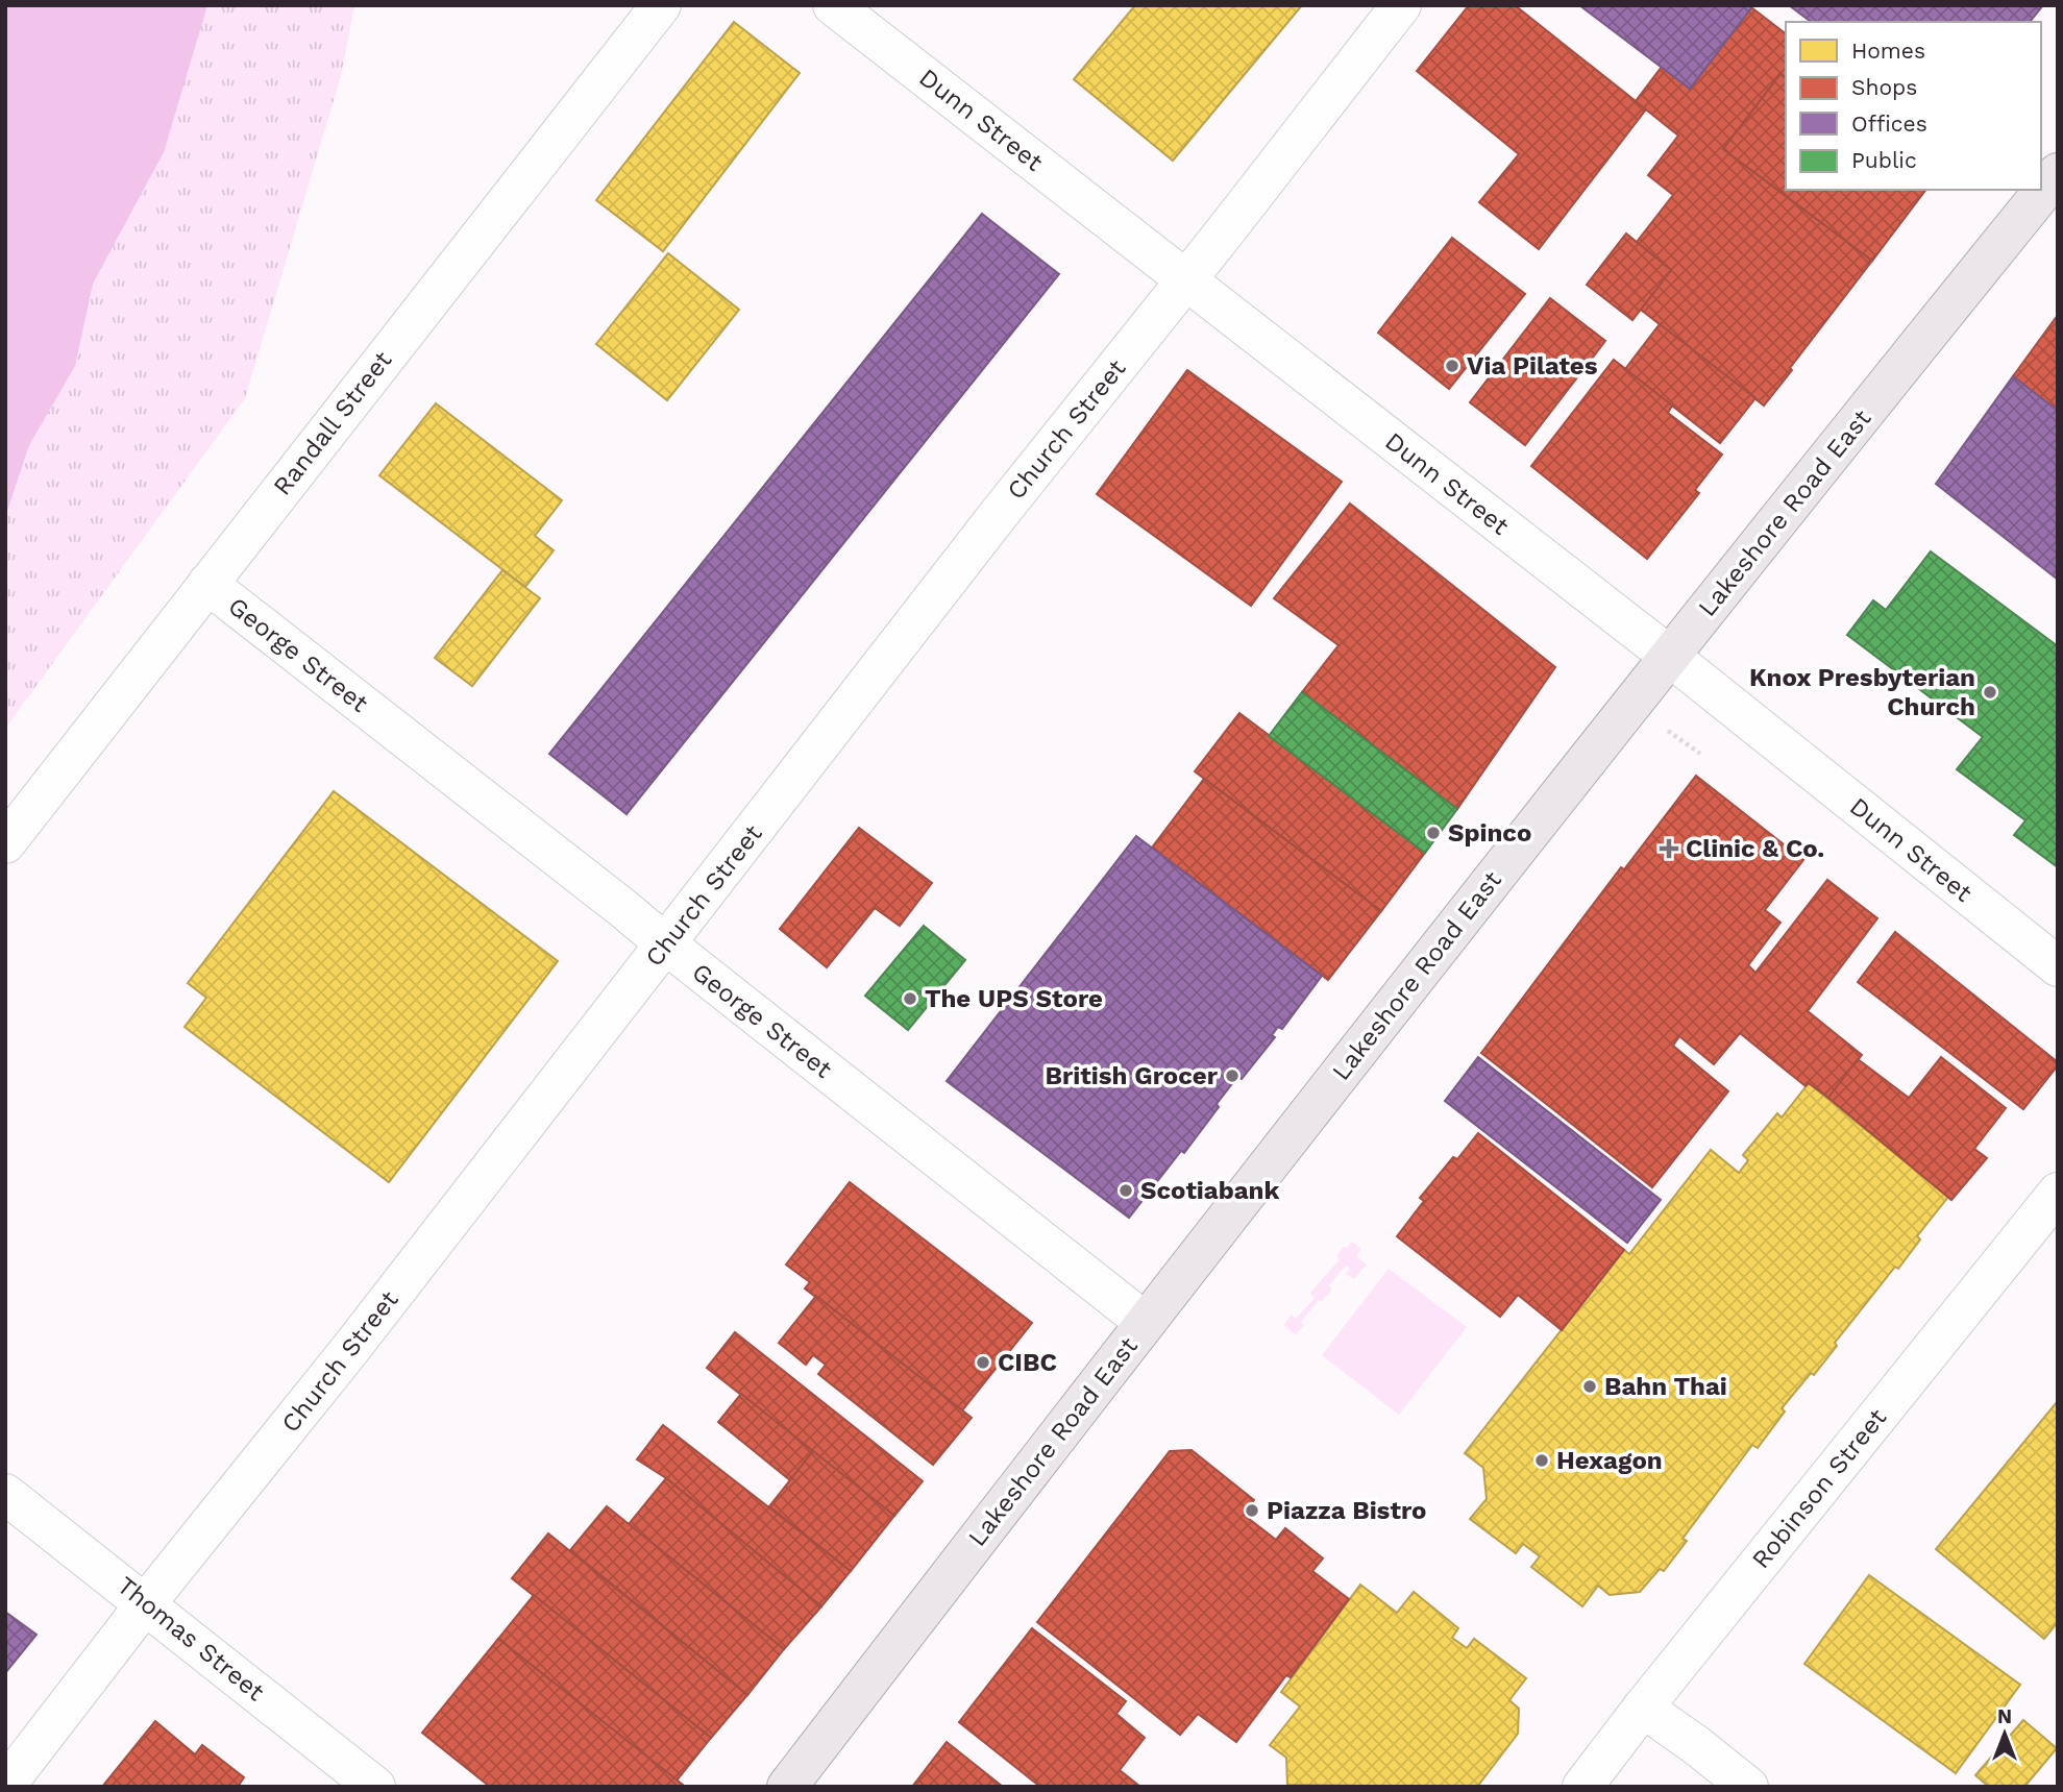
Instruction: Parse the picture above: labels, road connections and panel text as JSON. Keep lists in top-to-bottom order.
{
  "streets": {
    "main road": ["Lakeshore Road East"],
    "street": [
      "Dunn Street",
      "Randall Street",
      "Church Street",
      "George Street",
      "Robinson Street",
      "Thomas Street"
    ]
  },
  "crossings": [
    ["Dunn Street", "Church Street"],
    ["Dunn Street", "Lakeshore Road East"],
    ["Randall Street", "George Street"],
    ["Church Street", "George Street"],
    ["Church Street", "Thomas Street"],
    ["Lakeshore Road East", "George Street"]
  ],
  "places": {
    "other": [
      "Via Pilates",
      "Knox Presbyterian Church",
      "Spinco",
      "The UPS Store",
      "British Grocer",
      "Scotiabank",
      "CIBC",
      "Bahn Thai",
      "Hexagon",
      "Piazza Bistro"
    ],
    "health": ["Clinic & Co."]
  },
  "legend": [
    "Homes",
    "Shops",
    "Offices",
    "Public"
  ],
  "north": "top"
}
